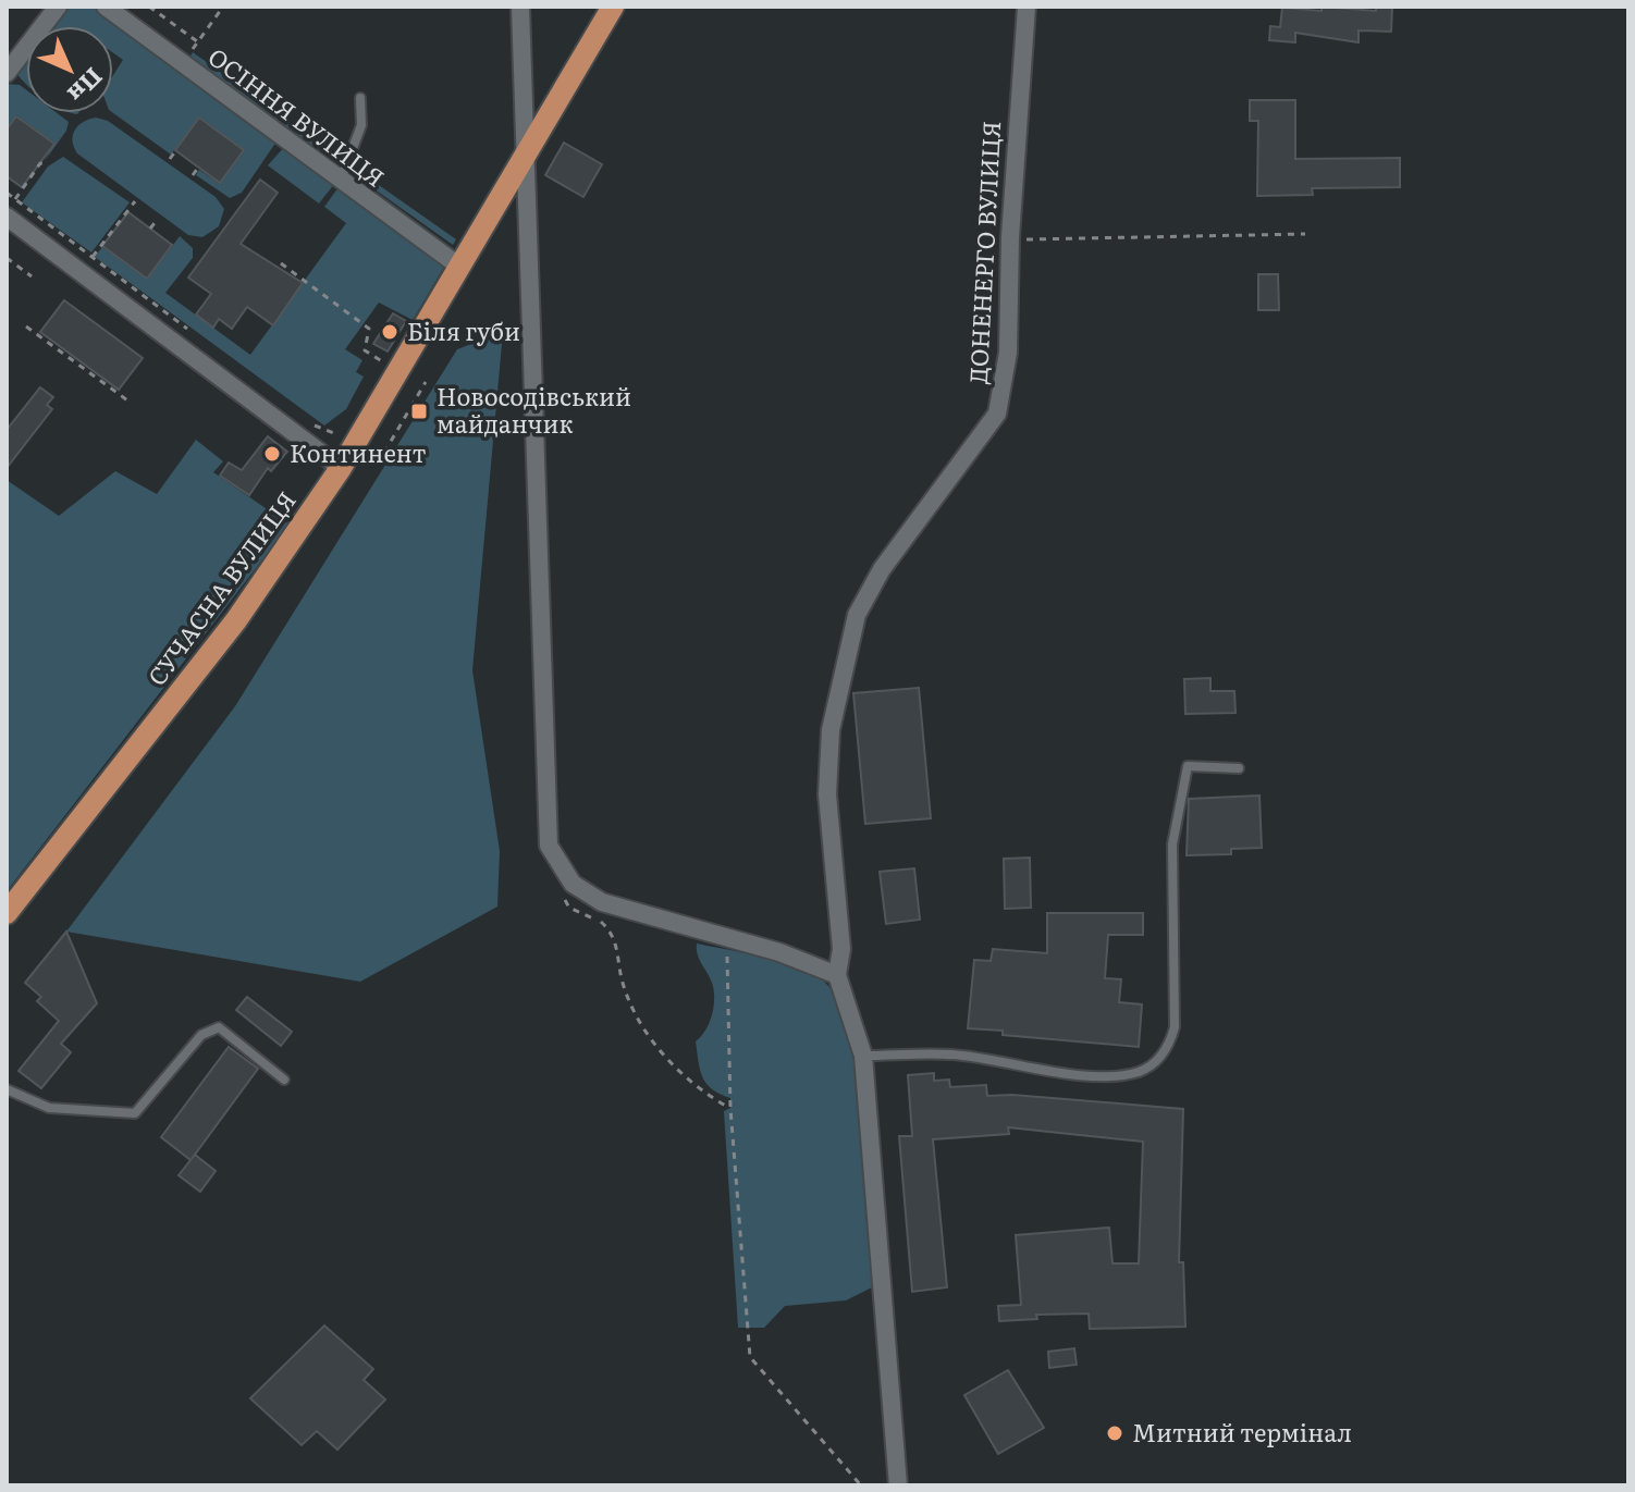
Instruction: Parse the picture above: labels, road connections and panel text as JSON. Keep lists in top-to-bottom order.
{
  "streets": {
    "main road": ["СУЧАСНА ВУЛИЦЯ"],
    "street": ["ОСІННЯ ВУЛИЦЯ", "ДОНЕНЕРГО ВУЛИЦЯ"]
  },
  "crossings": [
    ["ОСІННЯ ВУЛИЦЯ", "СУЧАСНА ВУЛИЦЯ"]
  ],
  "places": {
    "other": ["Біля губи", "Континент", "Митний термінал"],
    "transit": ["Новосодівський майданчик"]
  },
  "north": "bottom right"
}
